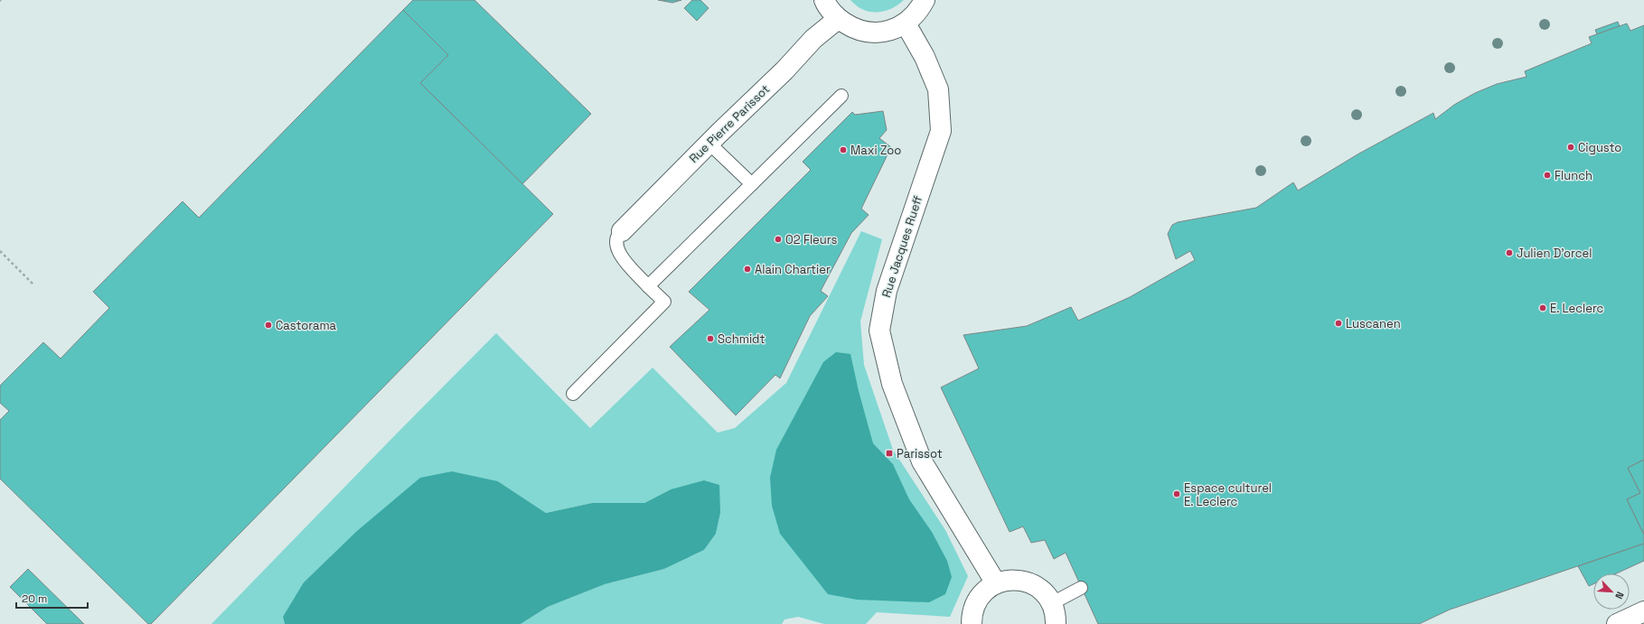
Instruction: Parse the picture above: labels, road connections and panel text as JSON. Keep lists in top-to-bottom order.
{
  "streets": {
    "street": ["Rue Pierre Parissot", "Rue Jacques Rueff"]
  },
  "places": {
    "other": [
      "Cigusto",
      "Maxi Zoo",
      "Flunch",
      "O2 Fleurs",
      "Julien D'orcel",
      "Alain Chartier",
      "E. Leclerc",
      "Luscanen",
      "Castorama",
      "Schmidt",
      "Espace culturel E. Leclerc"
    ],
    "transit": ["Parissot"]
  },
  "scale_bar": "20 m",
  "north": "bottom right"
}
